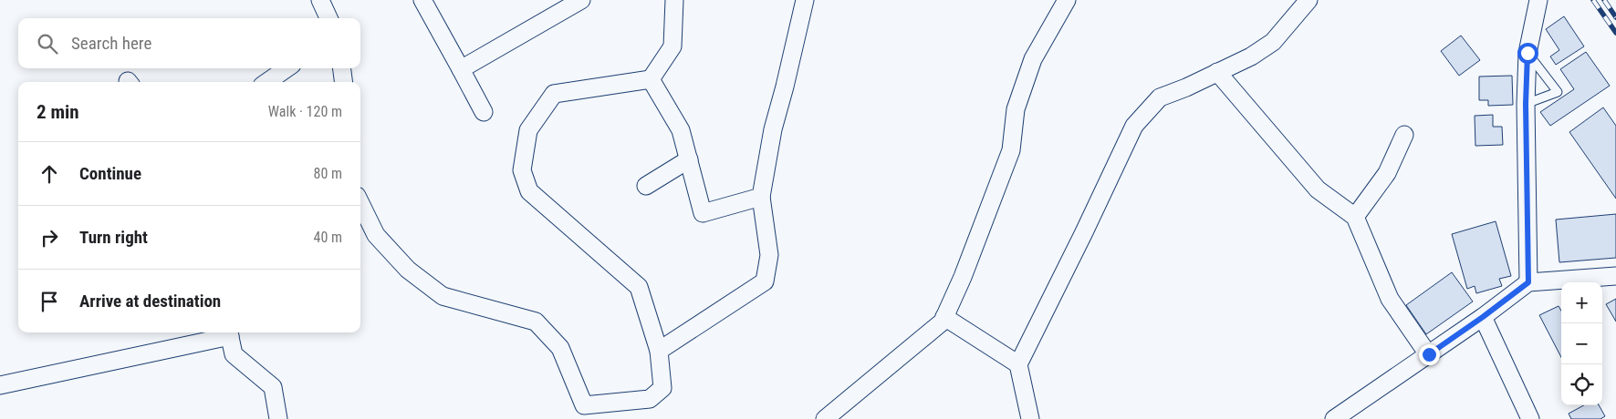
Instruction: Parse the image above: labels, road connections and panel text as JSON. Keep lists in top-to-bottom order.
{
  "page": {
    "search": "Search here",
    "heading": ["2 min", "Walk · 120 m"],
    "list": [
      ["Continue", "80 m"],
      ["Turn right", "40 m"],
      "Arrive at destination"
    ],
    "map_buttons": ["+", "−"]
  }
}
